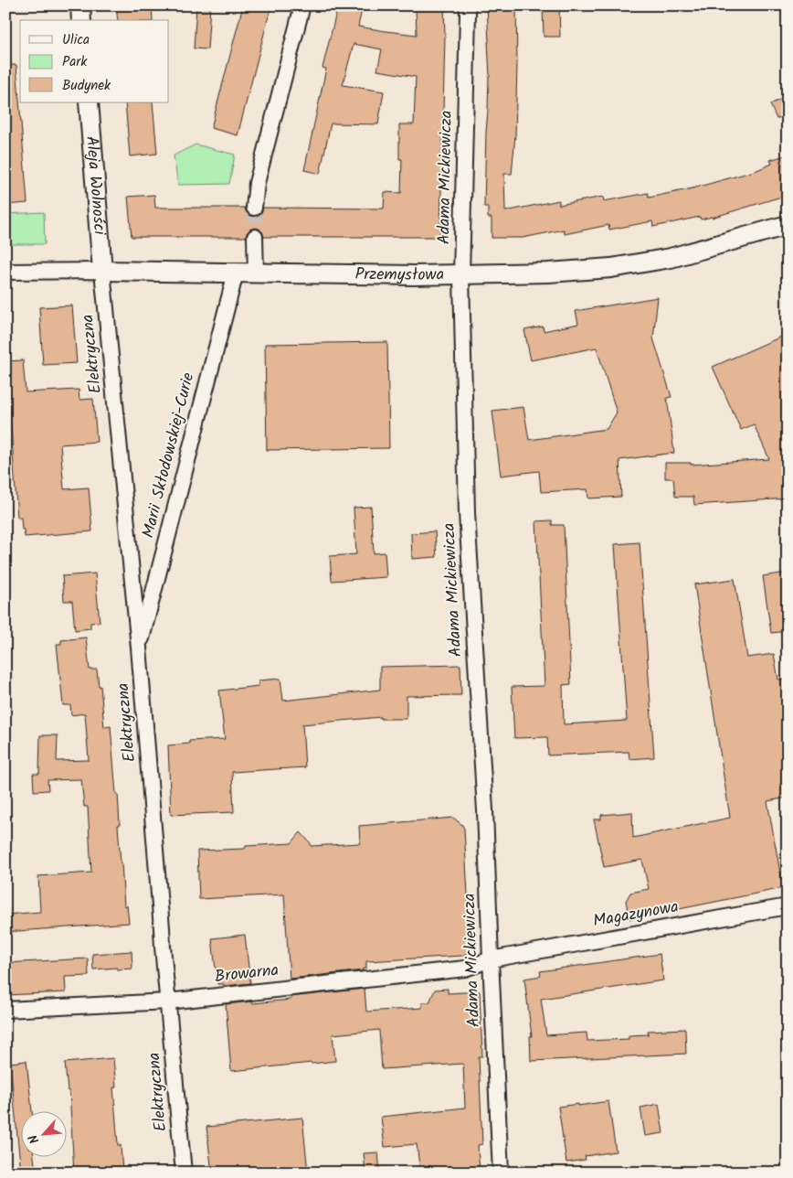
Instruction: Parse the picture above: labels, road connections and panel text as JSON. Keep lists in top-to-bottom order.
{
  "streets": {
    "street": [
      "Adama Mickiewicza",
      "Aleja Wolności",
      "Przemysłowa",
      "Elektryczna",
      "Marii Skłodowskiej-Curie",
      "Magazynowa",
      "Browarna"
    ]
  },
  "crossings": [
    ["Adama Mickiewicza", "Przemysłowa"],
    ["Adama Mickiewicza", "Magazynowa"],
    ["Adama Mickiewicza", "Browarna"],
    ["Aleja Wolności", "Przemysłowa"],
    ["Aleja Wolności", "Elektryczna"],
    ["Przemysłowa", "Elektryczna"],
    ["Przemysłowa", "Marii Skłodowskiej-Curie"],
    ["Elektryczna", "Marii Skłodowskiej-Curie"],
    ["Elektryczna", "Browarna"],
    ["Magazynowa", "Browarna"]
  ],
  "legend": ["Ulica", "Park", "Budynek"],
  "north": "bottom left"
}
